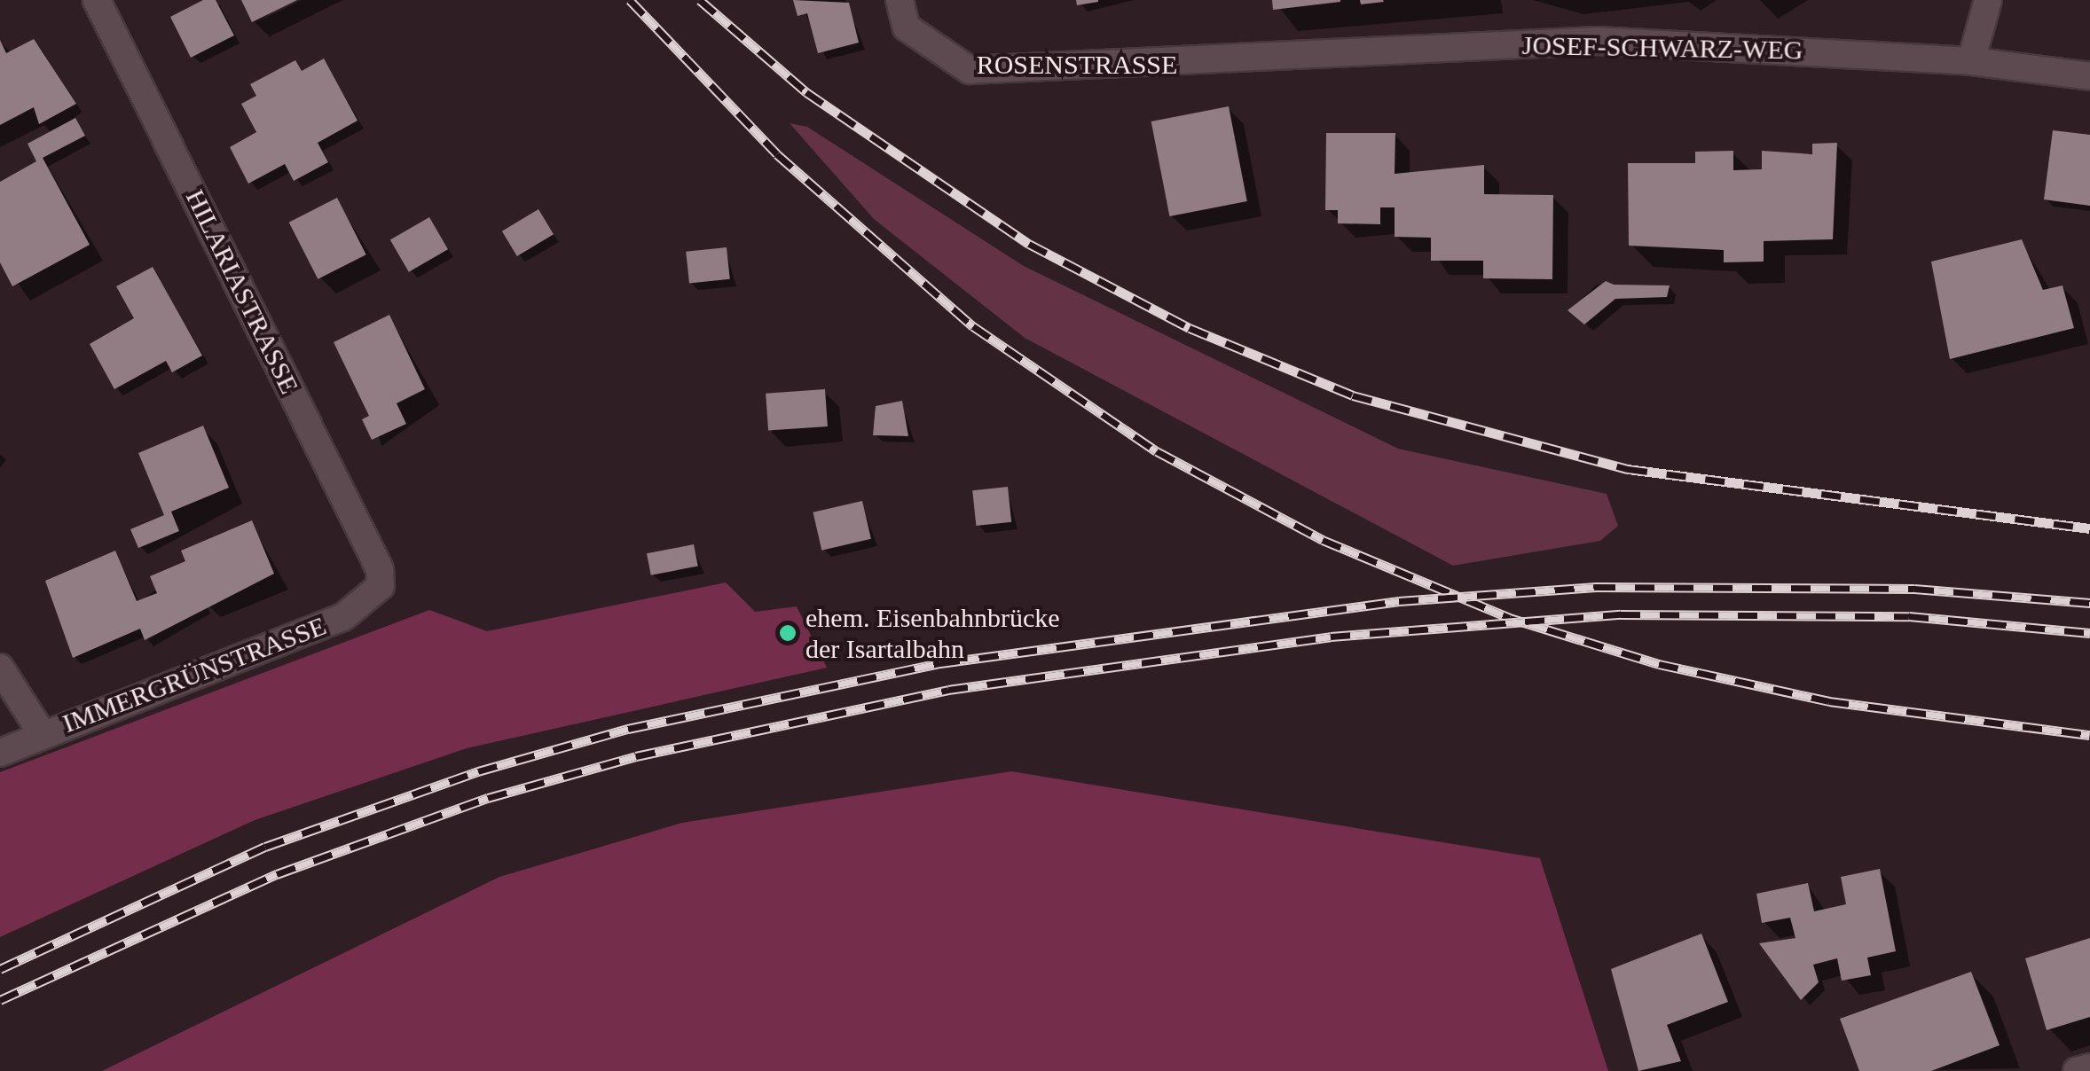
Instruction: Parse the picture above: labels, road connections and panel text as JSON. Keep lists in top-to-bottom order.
{
  "streets": {
    "street": [
      "JOSEF-SCHWARZ-WEG",
      "ROSENSTRASSE",
      "HILARIASTRASSE",
      "IMMERGRÜNSTRASSE"
    ]
  },
  "crossings": [
    ["JOSEF-SCHWARZ-WEG", "ROSENSTRASSE"],
    ["HILARIASTRASSE", "IMMERGRÜNSTRASSE"]
  ],
  "places": ["ehem. Eisenbahnbrücke der Isartalbahn"]
}
